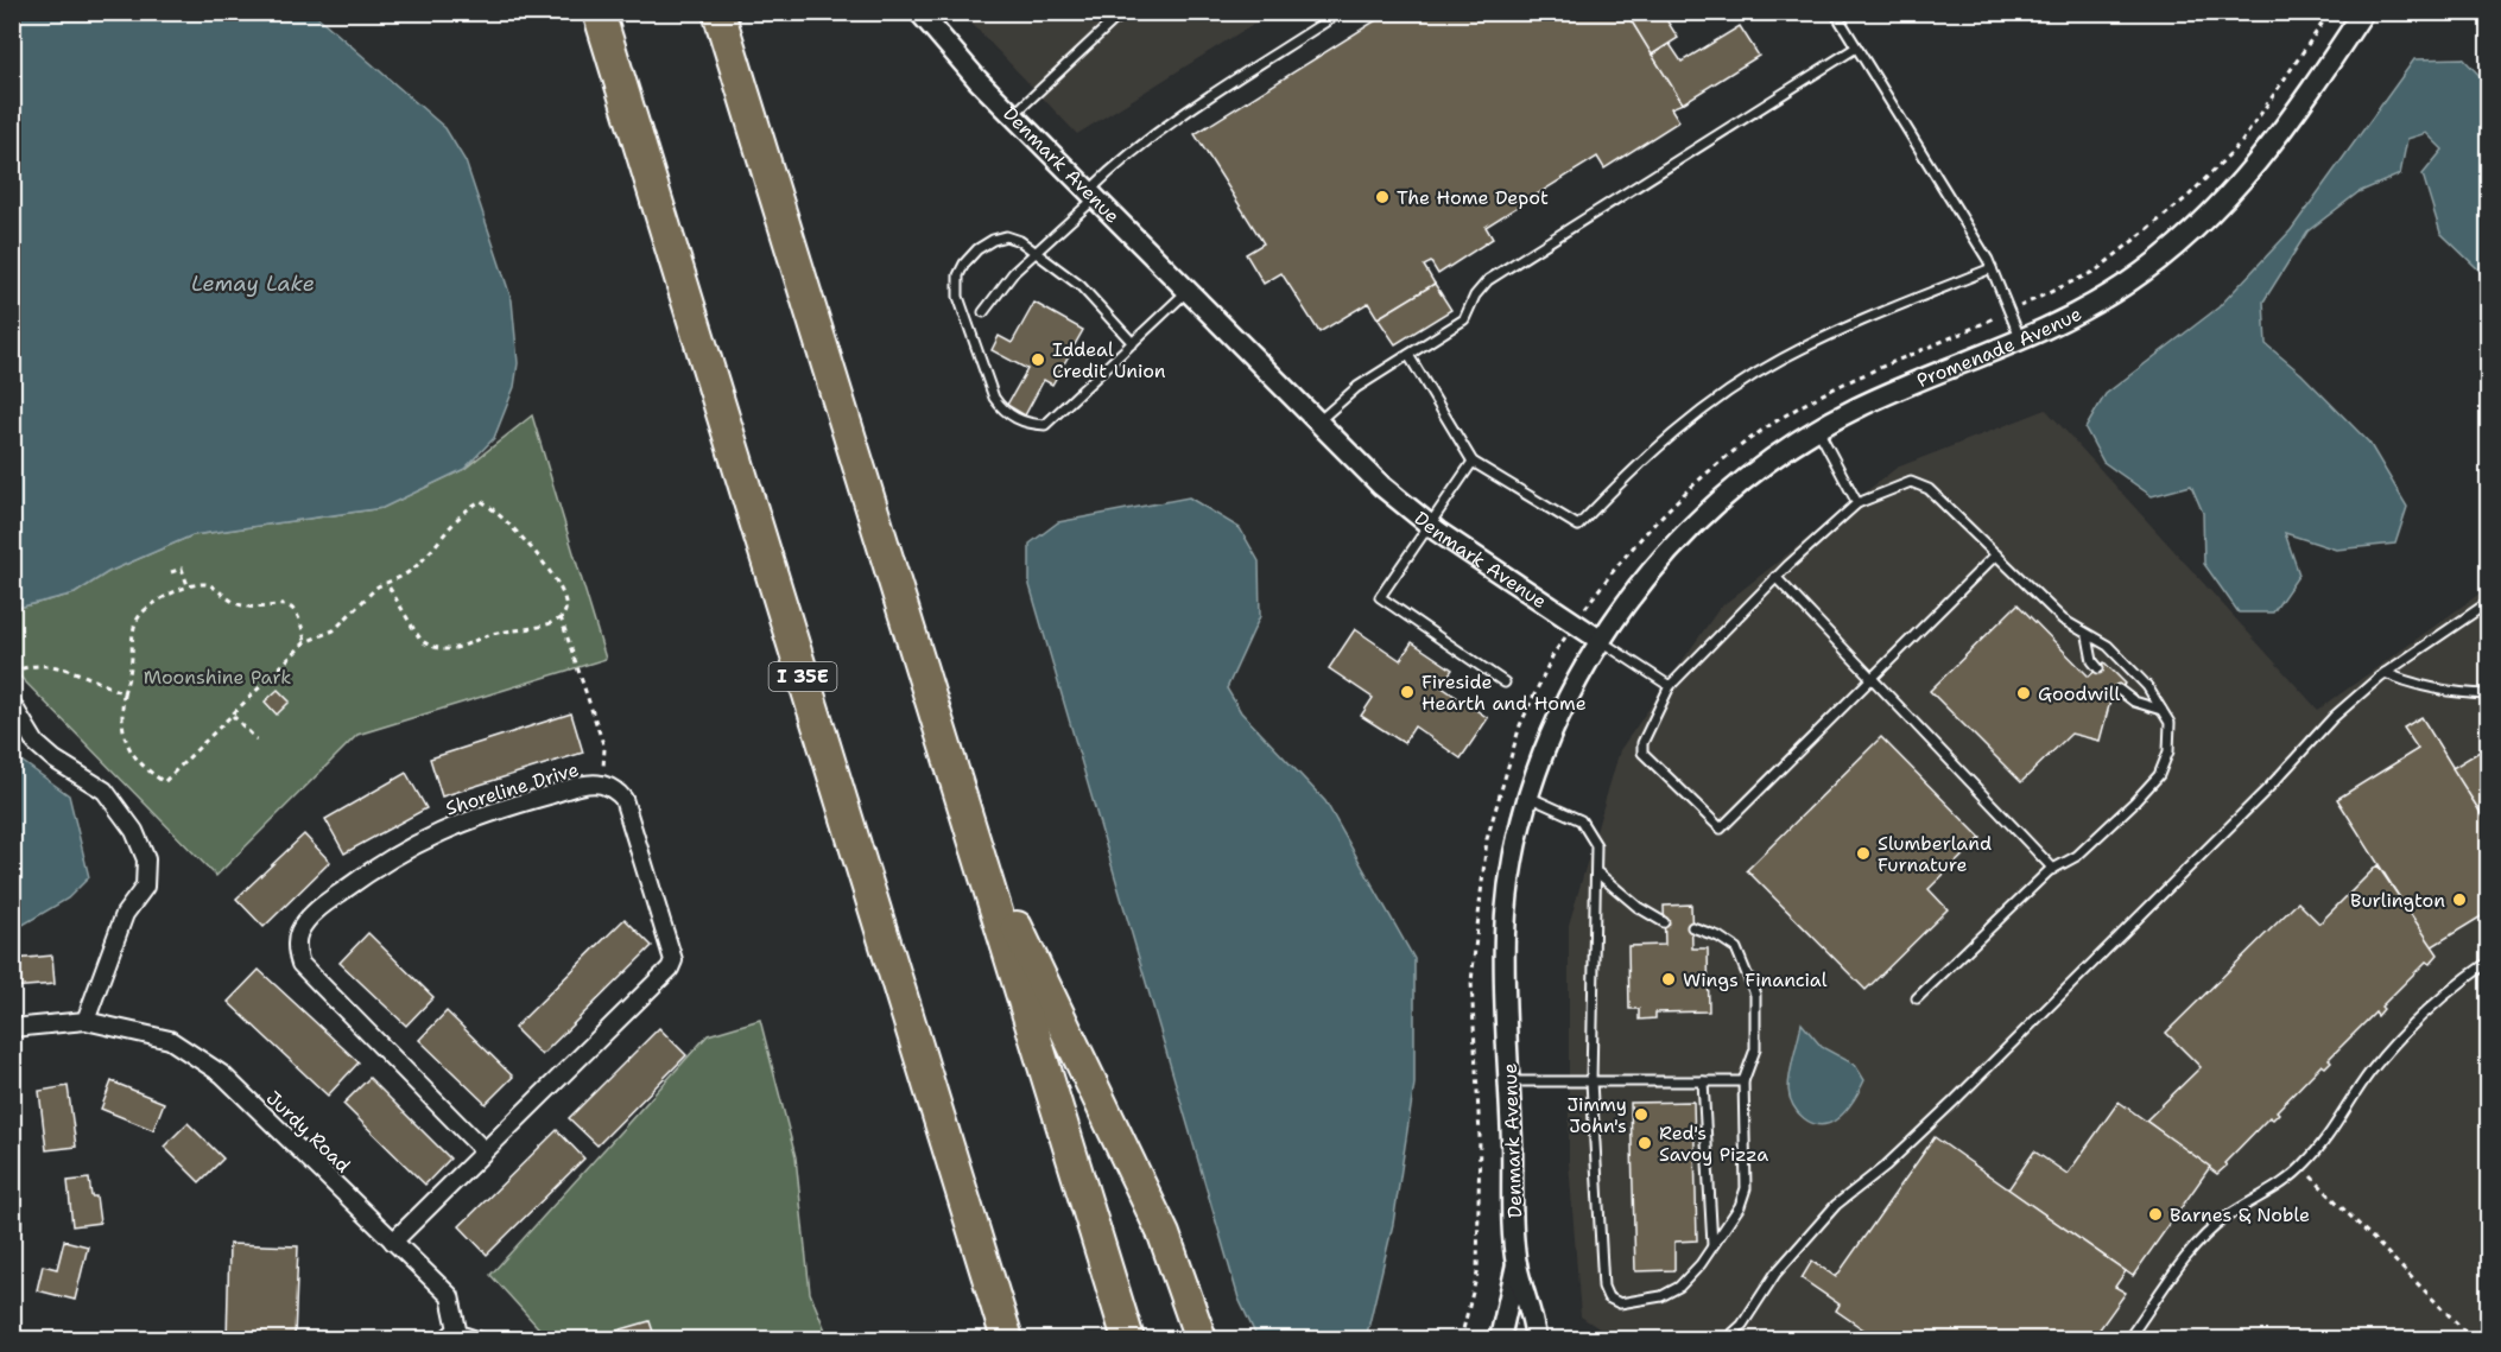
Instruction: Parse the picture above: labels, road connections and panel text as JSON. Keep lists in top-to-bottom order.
{
  "streets": {
    "highway": ["I 35E"],
    "street": [
      "Denmark Avenue",
      "Promenade Avenue",
      "Shoreline Drive",
      "Jurdy Road"
    ]
  },
  "crossings": [
    ["Denmark Avenue", "Promenade Avenue"],
    ["Shoreline Drive", "Jurdy Road"]
  ],
  "water": ["Lemay Lake"],
  "parks": ["Moonshine Park"],
  "places": [
    "The Home Depot",
    "Iddeal Credit Union",
    "Fireside Hearth and Home",
    "Goodwill",
    "Slumberland Furnature",
    "Burlington",
    "Wings Financial",
    "Jimmy John's",
    "Red's Savoy Pizza",
    "Barnes & Noble"
  ]
}
